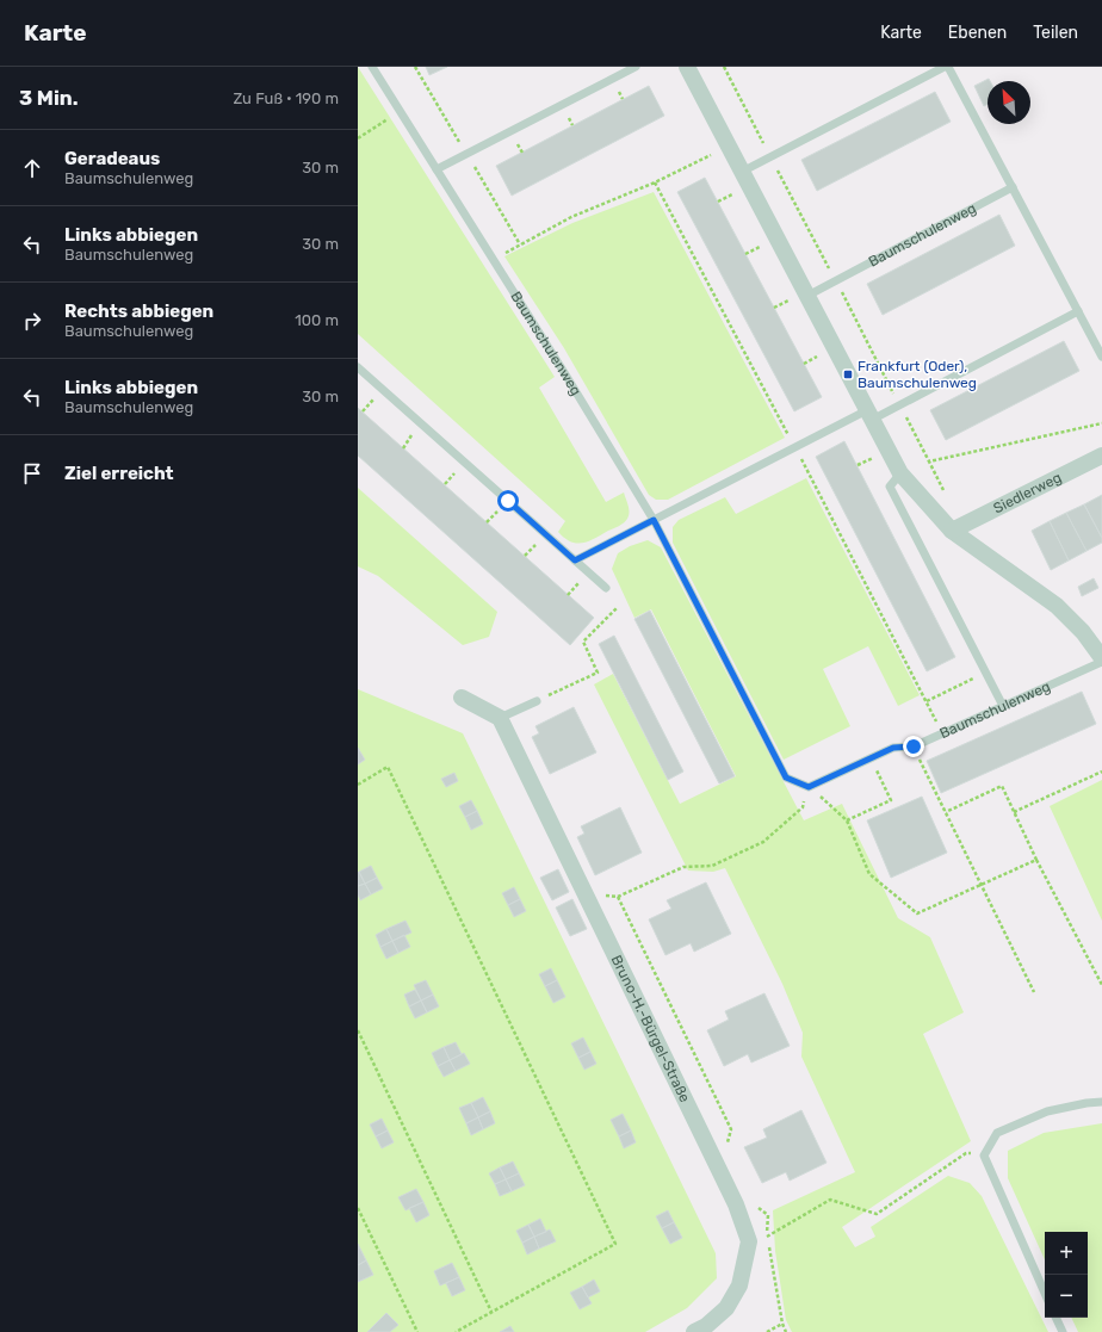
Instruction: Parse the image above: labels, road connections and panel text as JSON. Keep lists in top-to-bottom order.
{
  "streets": {
    "street": ["Baumschulenweg", "Siedlerweg", "Bruno-H.-Bürgel-Straße"]
  },
  "crossings": [
    ["Baumschulenweg", "Siedlerweg"]
  ],
  "places": {
    "transit": ["Frankfurt (Oder), Baumschulenweg"]
  },
  "north": "top left",
  "page": {
    "header": "Karte",
    "nav": ["Karte", "Ebenen", "Teilen"],
    "heading": ["3 Min.", "Zu Fuß · 190 m"],
    "list": [
      ["Geradeaus", "Baumschulenweg", "30 m"],
      ["Links abbiegen", "Baumschulenweg", "30 m"],
      ["Rechts abbiegen", "Baumschulenweg", "100 m"],
      ["Links abbiegen", "Baumschulenweg", "30 m"],
      "Ziel erreicht"
    ],
    "map_buttons": ["+", "−"]
  }
}
